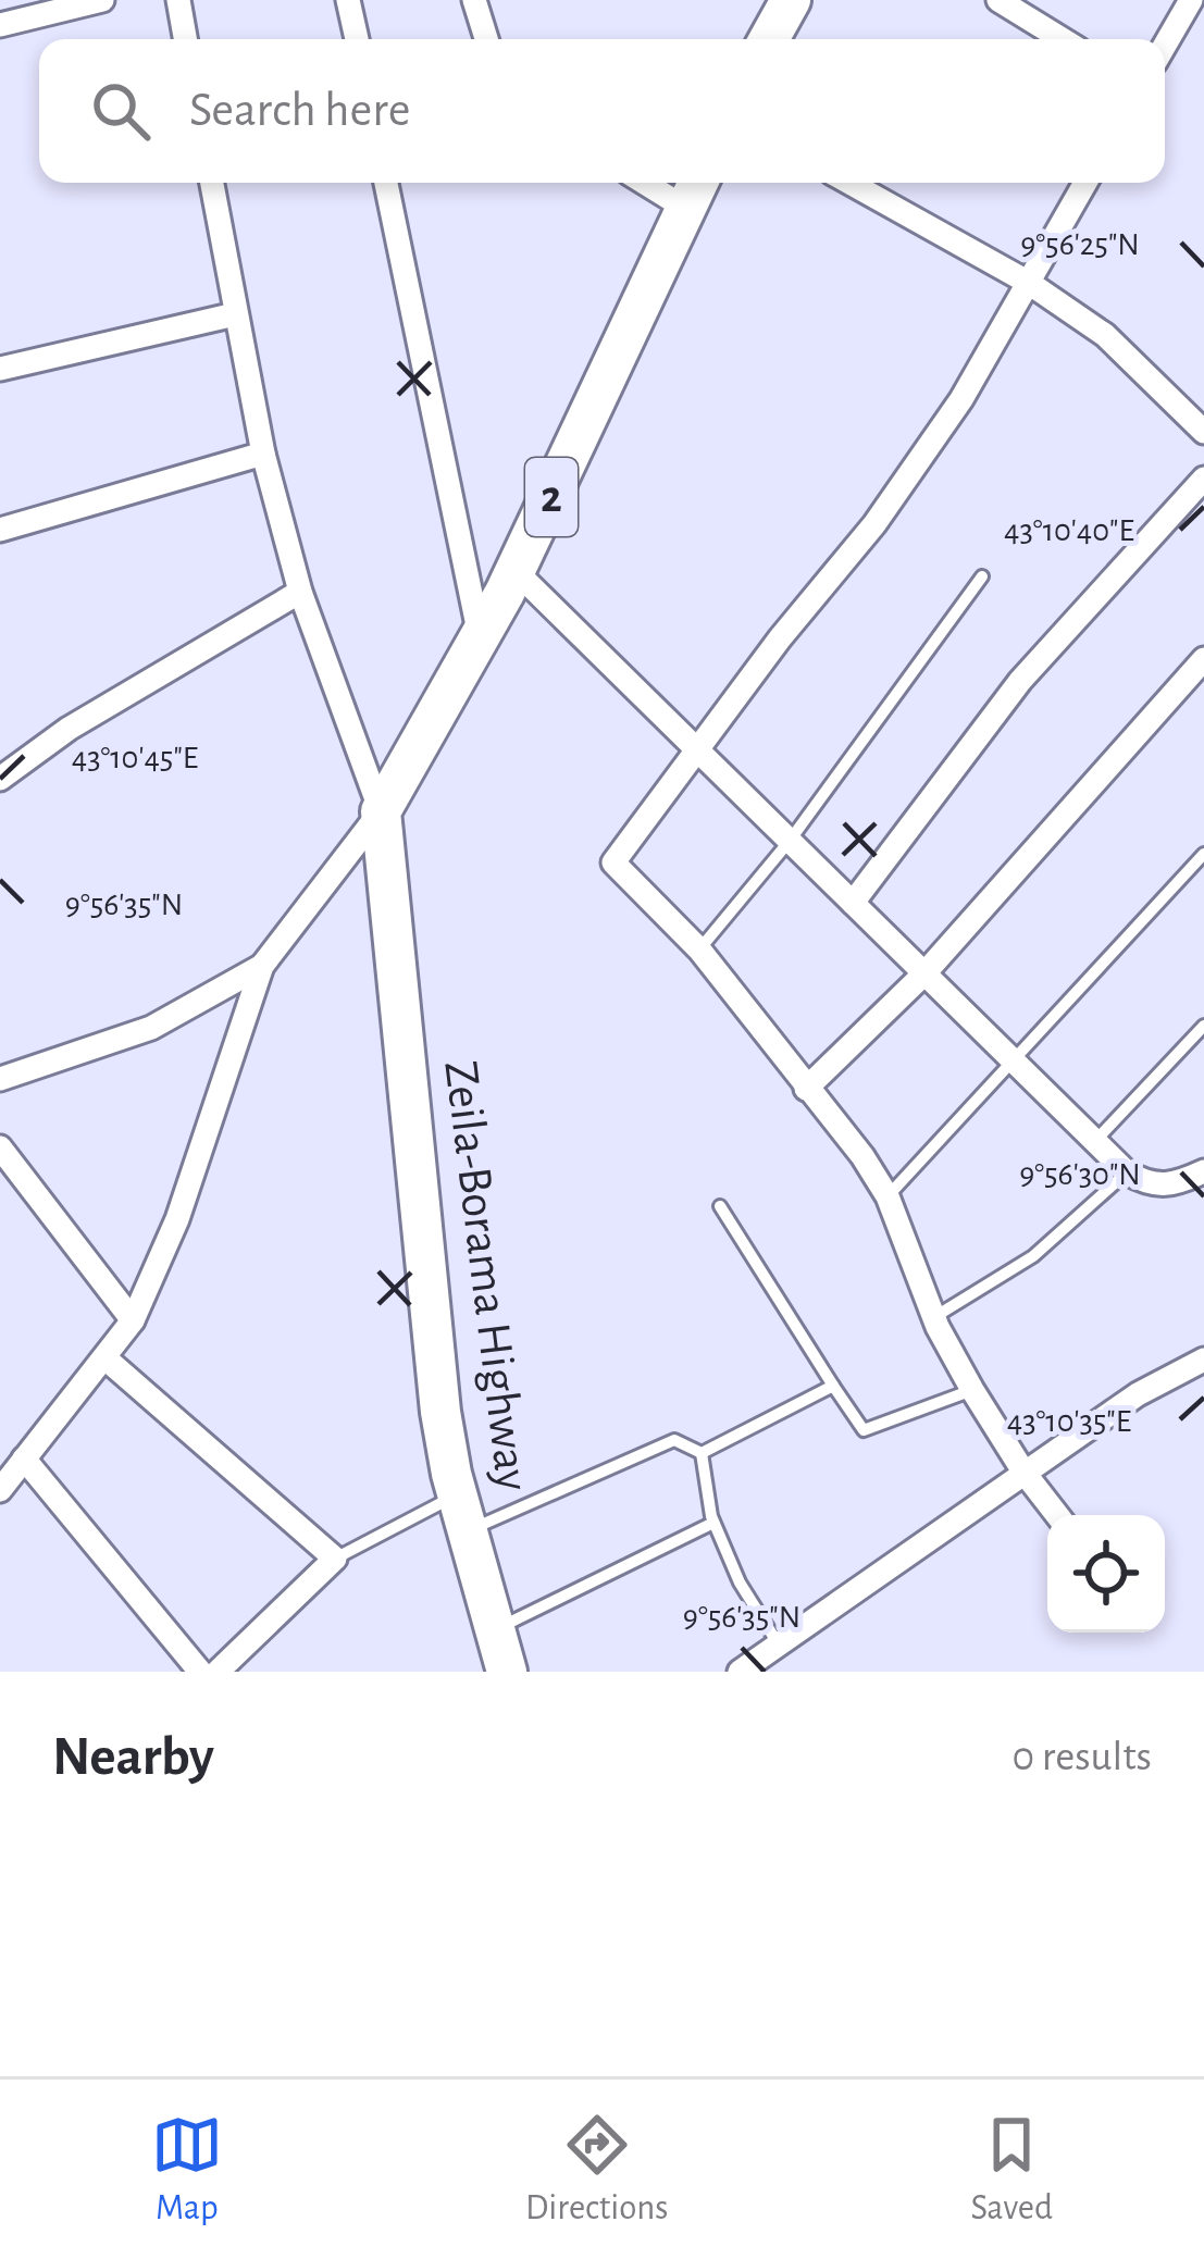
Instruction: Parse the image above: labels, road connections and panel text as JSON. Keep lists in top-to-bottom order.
{
  "streets": {
    "highway": ["2", "Zeila-Borama Highway"]
  },
  "crossings": [
    ["2", "Zeila-Borama Highway"]
  ],
  "page": {
    "search": "Search here",
    "heading": ["Nearby", "0 results"],
    "nav": ["Map", "Directions", "Saved"]
  },
  "coordinates": [
    "9°56'25\"N",
    "43°10'40\"E",
    "43°10'45\"E",
    "9°56'35\"N",
    "9°56'30\"N",
    "43°10'35\"E"
  ]
}
